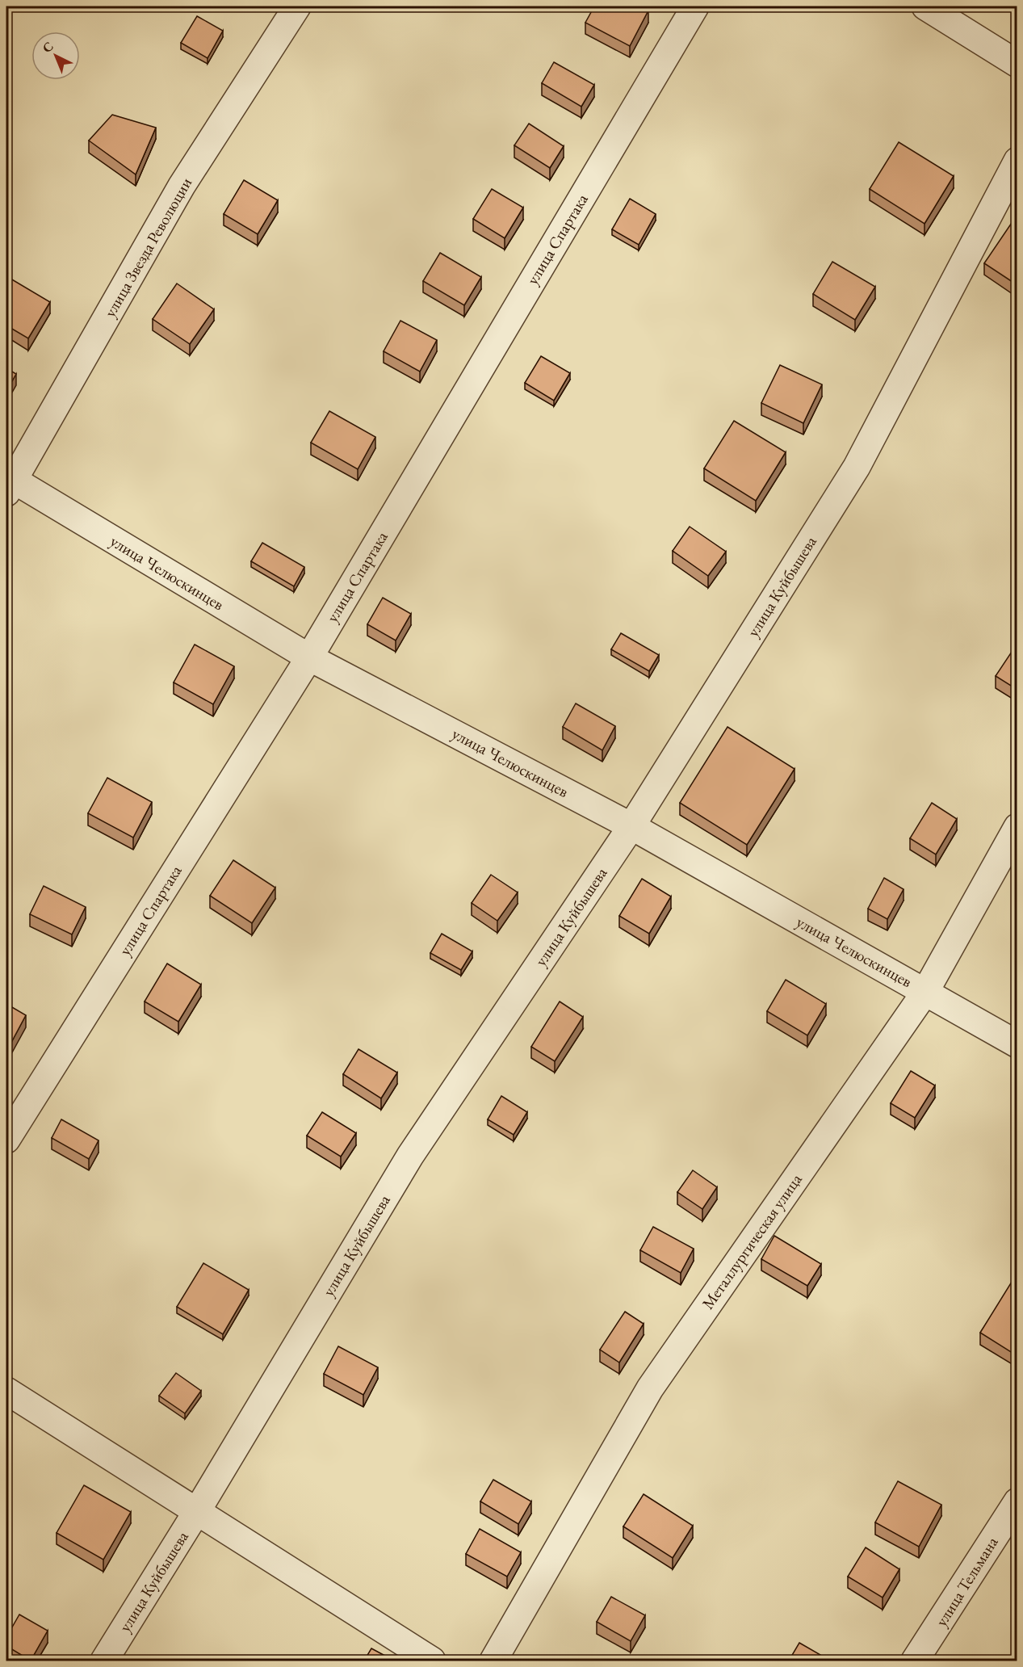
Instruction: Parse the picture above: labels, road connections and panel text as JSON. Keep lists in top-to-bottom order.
{
  "streets": {
    "street": [
      "улица Спартака",
      "улица Звезда Революции",
      "улица Челюскинцев",
      "улица Куйбышева",
      "Металлургическая улица",
      "улица Тельмана"
    ]
  },
  "crossings": [
    ["улица Спартака", "улица Челюскинцев"],
    ["улица Звезда Революции", "улица Челюскинцев"],
    ["улица Челюскинцев", "улица Куйбышева"],
    ["улица Челюскинцев", "Металлургическая улица"]
  ],
  "north": "top left"
}
